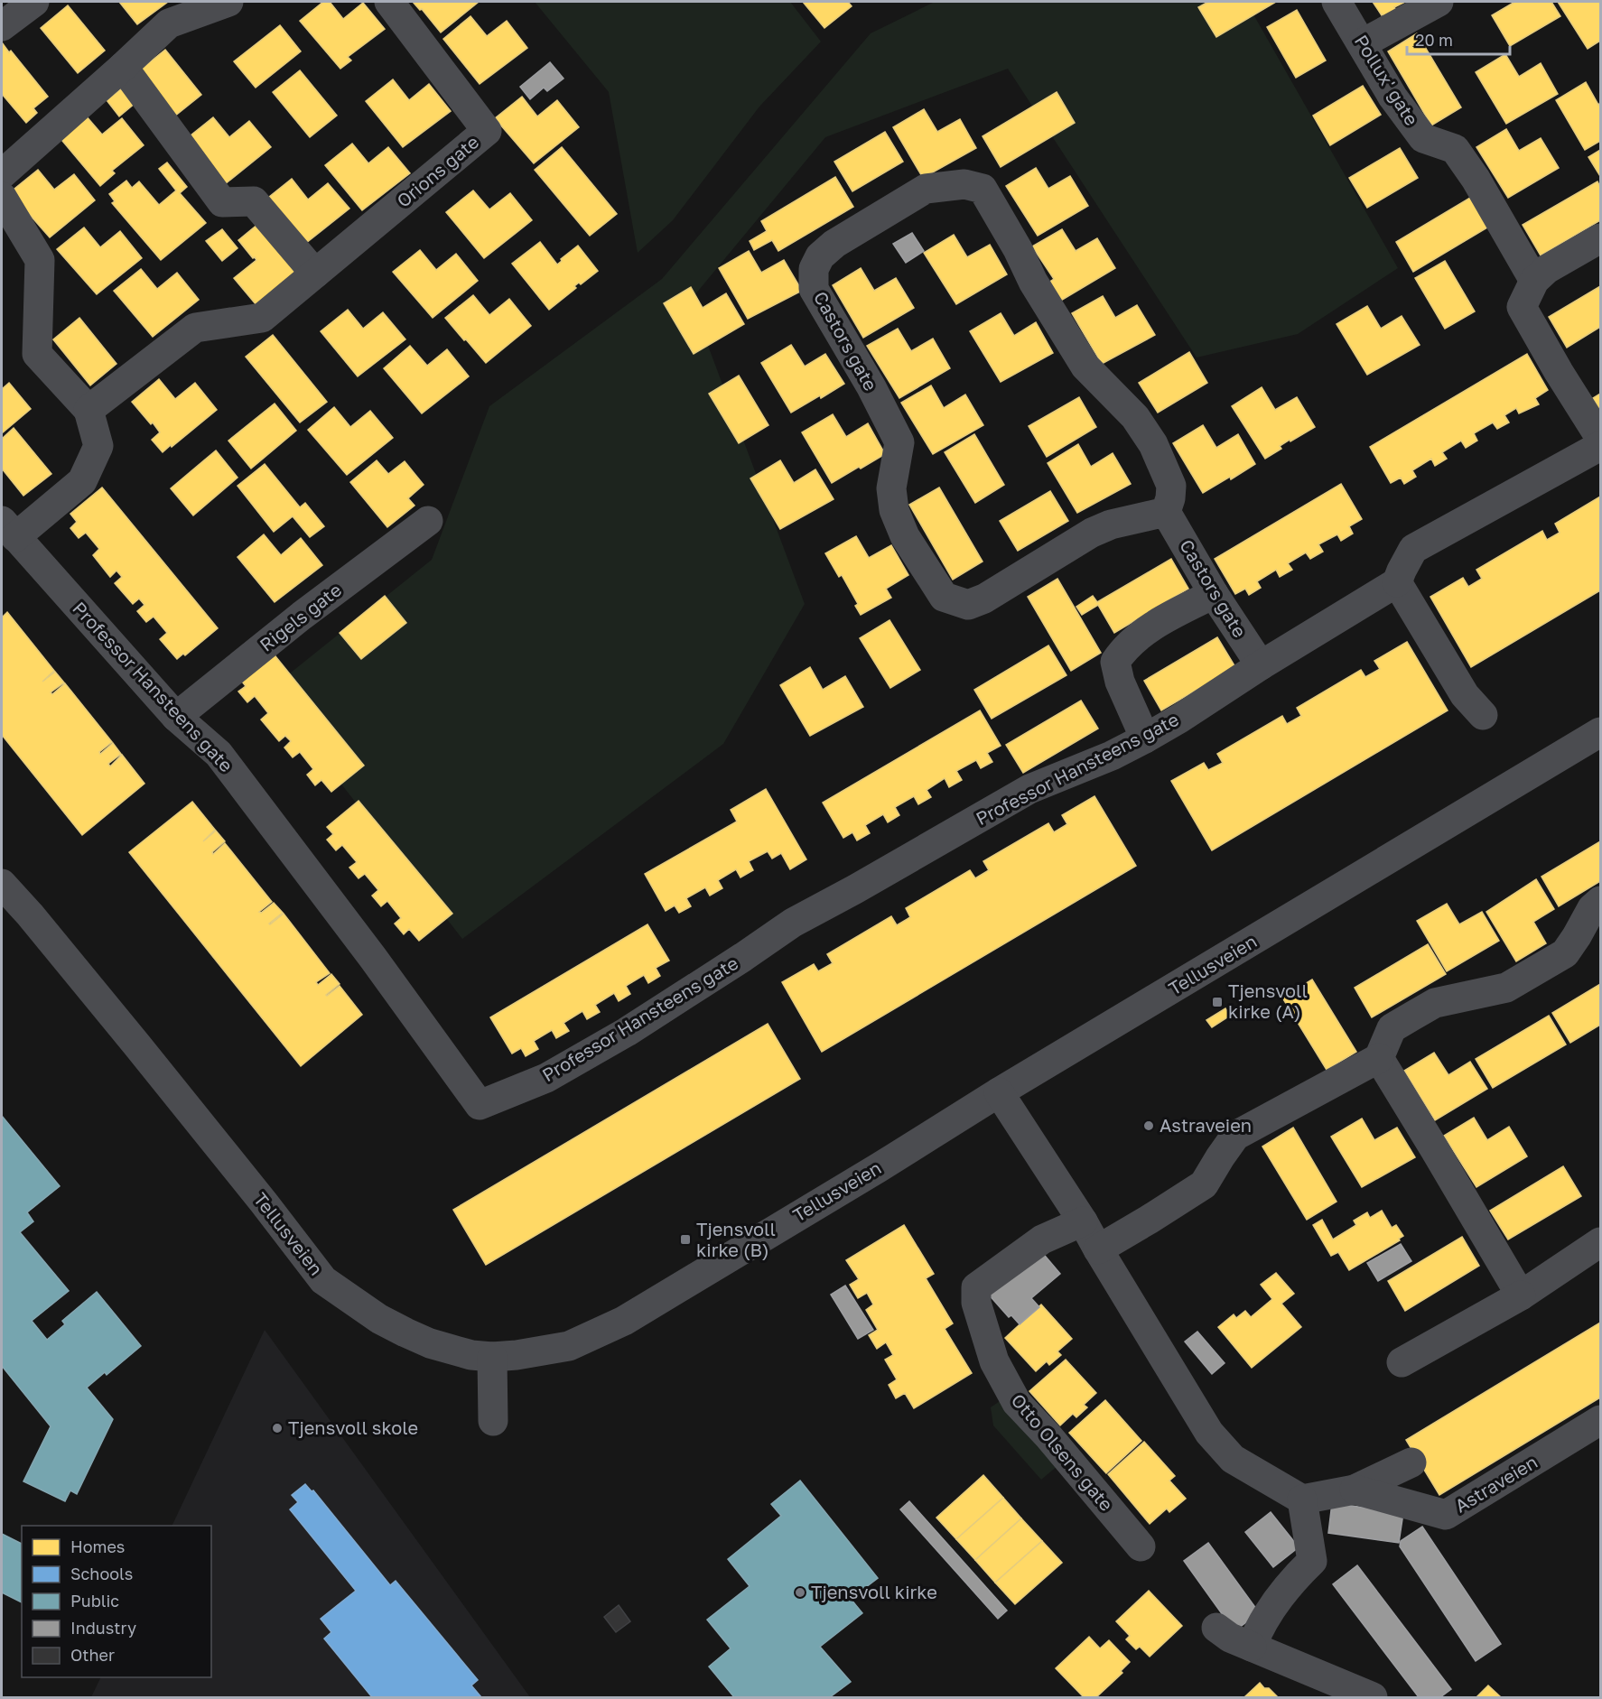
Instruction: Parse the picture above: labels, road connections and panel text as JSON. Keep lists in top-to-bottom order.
{
  "streets": {
    "street": [
      "Pollux' gate",
      "Orions gate",
      "Castors gate",
      "Rigels gate",
      "Professor Hansteens gate",
      "Tellusveien",
      "Otto Olsens gate",
      "Astraveien"
    ]
  },
  "crossings": [
    ["Castors gate", "Professor Hansteens gate"],
    ["Rigels gate", "Professor Hansteens gate"]
  ],
  "places": {
    "transit": ["Tjensvoll kirke (A)", "Tjensvoll kirke (B)"],
    "other": ["Astraveien", "Tjensvoll skole", "Tjensvoll kirke"]
  },
  "legend": [
    "Homes",
    "Schools",
    "Public",
    "Industry",
    "Other"
  ],
  "scale_bar": "20 m"
}
